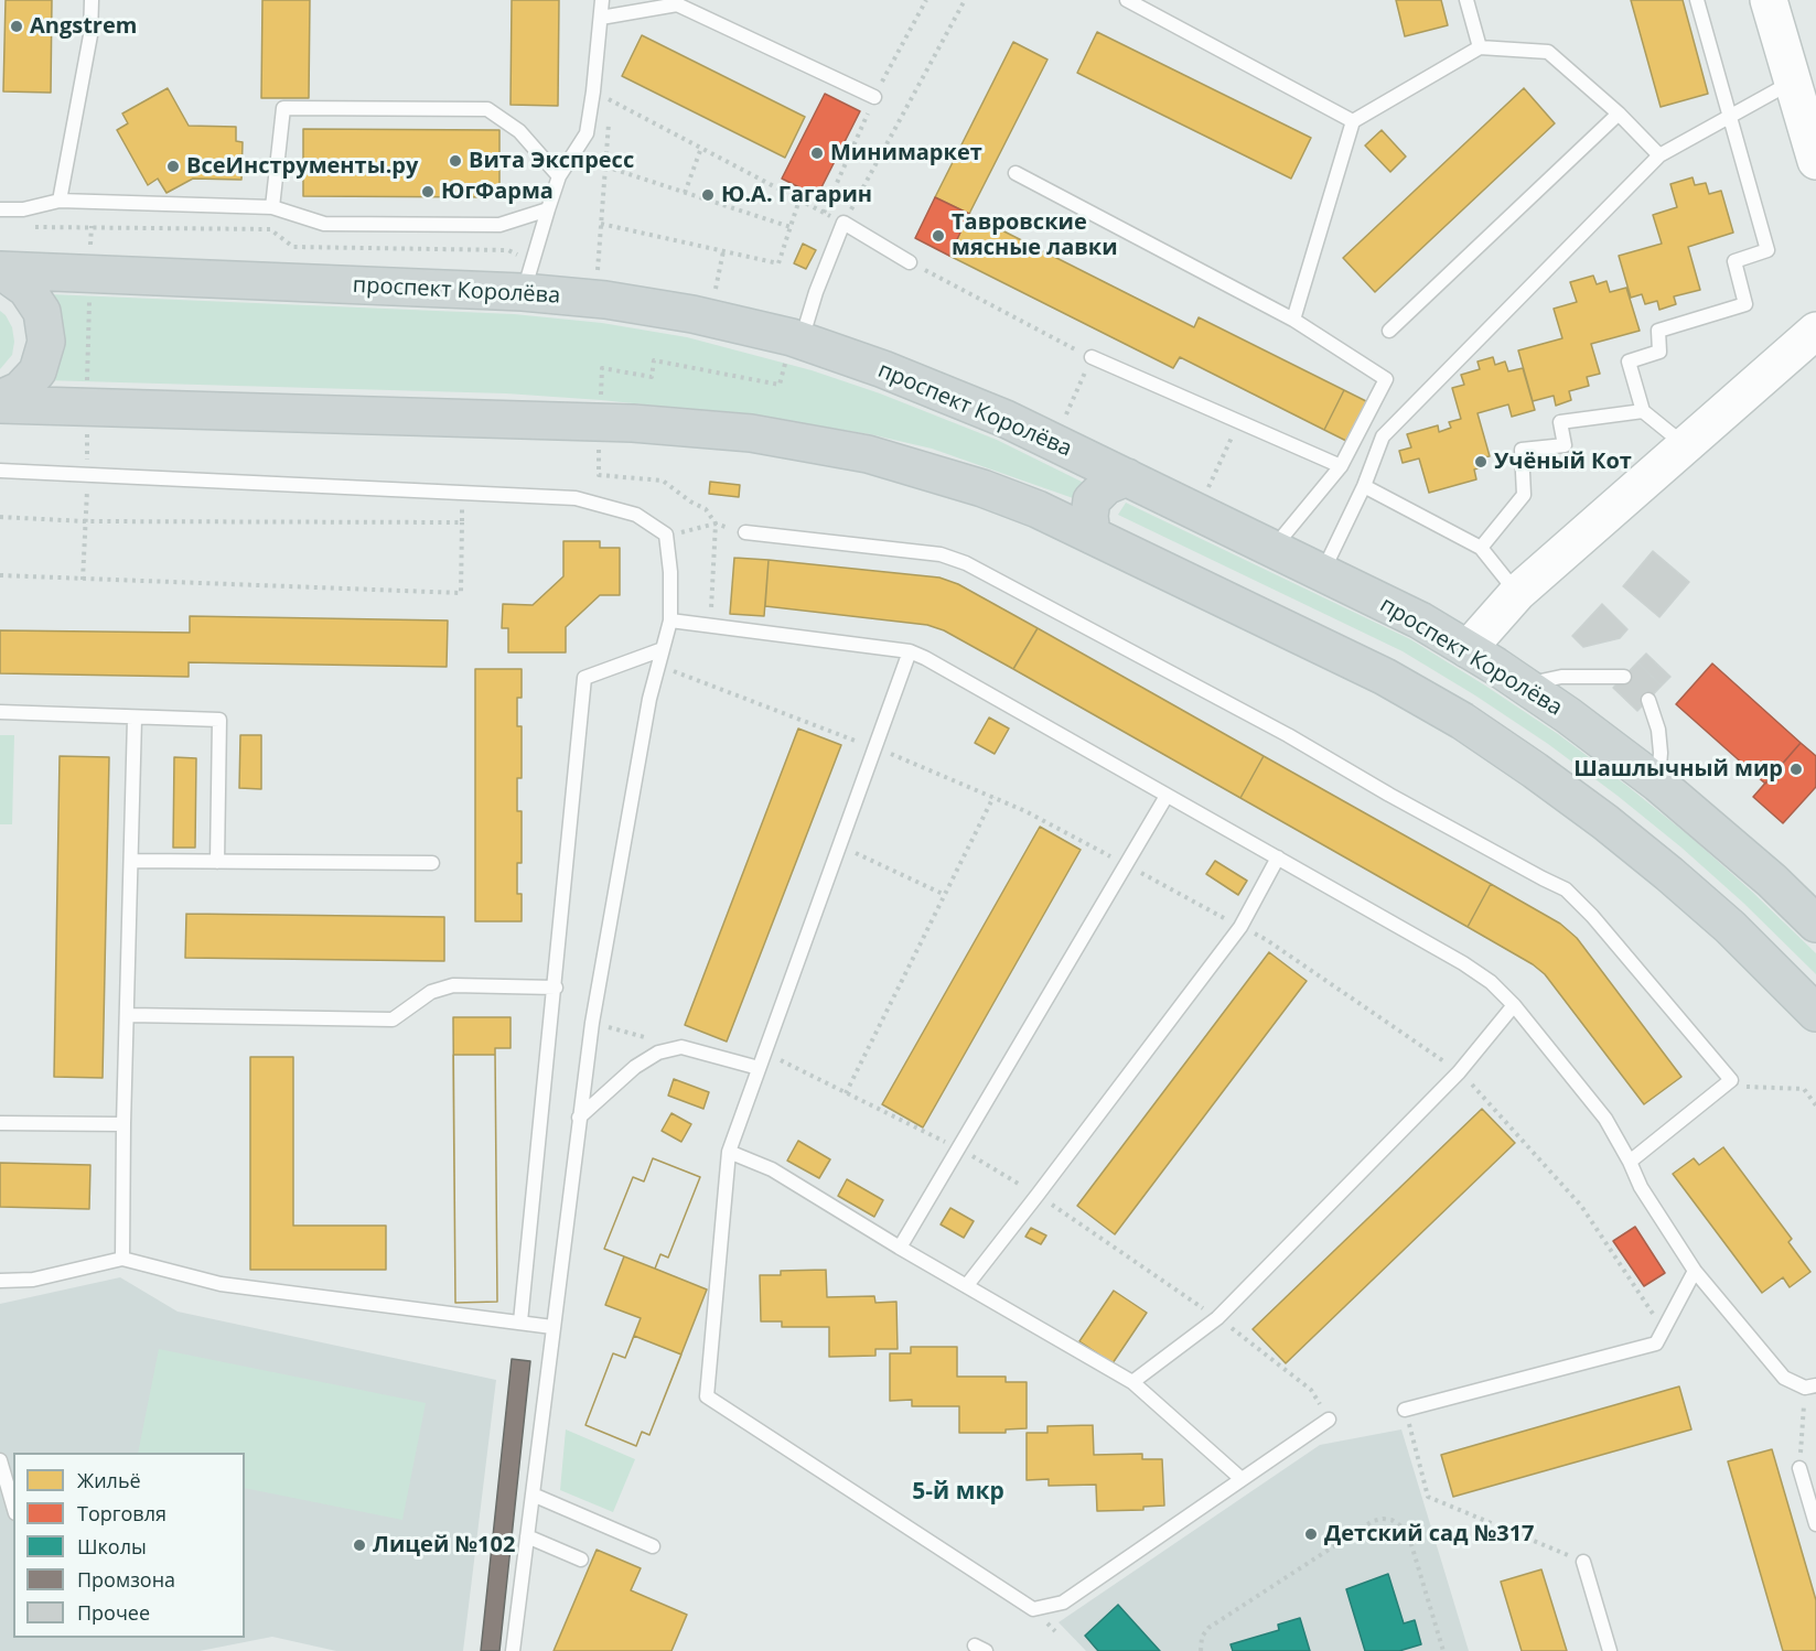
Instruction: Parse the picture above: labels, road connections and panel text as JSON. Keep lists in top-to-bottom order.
{
  "streets": {
    "main road": ["проспект Королёва"]
  },
  "districts": ["5-й мкр"],
  "places": [
    "Angstrem",
    "Минимаркет",
    "Вита Экспресс",
    "ВсеИнструменты.ру",
    "ЮгФарма",
    "Ю.А. Гагарин",
    "Тавровские мясные лавки",
    "Учёный Кот",
    "Шашлычный мир",
    "Детский сад №317",
    "Лицей №102"
  ],
  "legend": [
    "Жильё",
    "Торговля",
    "Школы",
    "Промзона",
    "Прочее"
  ]
}
